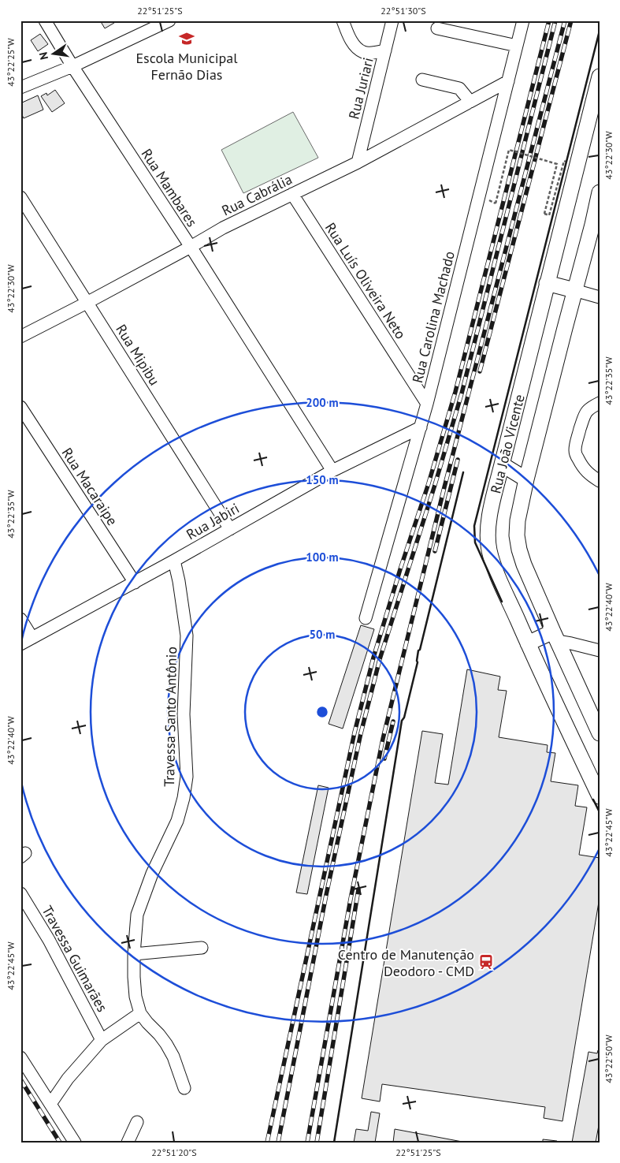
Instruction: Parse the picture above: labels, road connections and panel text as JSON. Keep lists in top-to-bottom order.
{
  "streets": {
    "main road": ["Rua João Vicente"],
    "street": [
      "Rua Juriari",
      "Rua Mambares",
      "Rua Cabrália",
      "Rua Luís Oliveira Neto",
      "Rua Carolina Machado",
      "Rua Mipibu",
      "Rua Macaraipe",
      "Rua Jabiri",
      "Travessa Santo Antônio",
      "Travessa Guimarães"
    ]
  },
  "crossings": [
    ["Rua Juriari", "Rua Cabrália"],
    ["Rua Mambares", "Rua Cabrália"],
    ["Rua Mambares", "Rua Jabiri"],
    ["Rua Cabrália", "Rua Luís Oliveira Neto"],
    ["Rua Cabrália", "Rua Carolina Machado"],
    ["Rua Cabrália", "Rua Mipibu"],
    ["Rua Luís Oliveira Neto", "Rua Carolina Machado"],
    ["Rua Carolina Machado", "Rua Jabiri"],
    ["Rua Mipibu", "Rua Jabiri"],
    ["Rua Macaraipe", "Rua Jabiri"],
    ["Rua Jabiri", "Travessa Santo Antônio"]
  ],
  "places": {
    "school or university": ["Escola Municipal Fernão Dias"],
    "station": ["Centro de Manutenção Deodoro - CMD"]
  },
  "north": "left",
  "coordinates": [
    "22°51'25\"S",
    "22°51'30\"S",
    "43°22'25\"W",
    "43°22'30\"W",
    "43°22'35\"W",
    "43°22'40\"W",
    "43°22'45\"W",
    "43°22'50\"W",
    "22°51'20\"S"
  ],
  "rings": [
    "200 m",
    "150 m",
    "100 m",
    "50 m"
  ]
}
